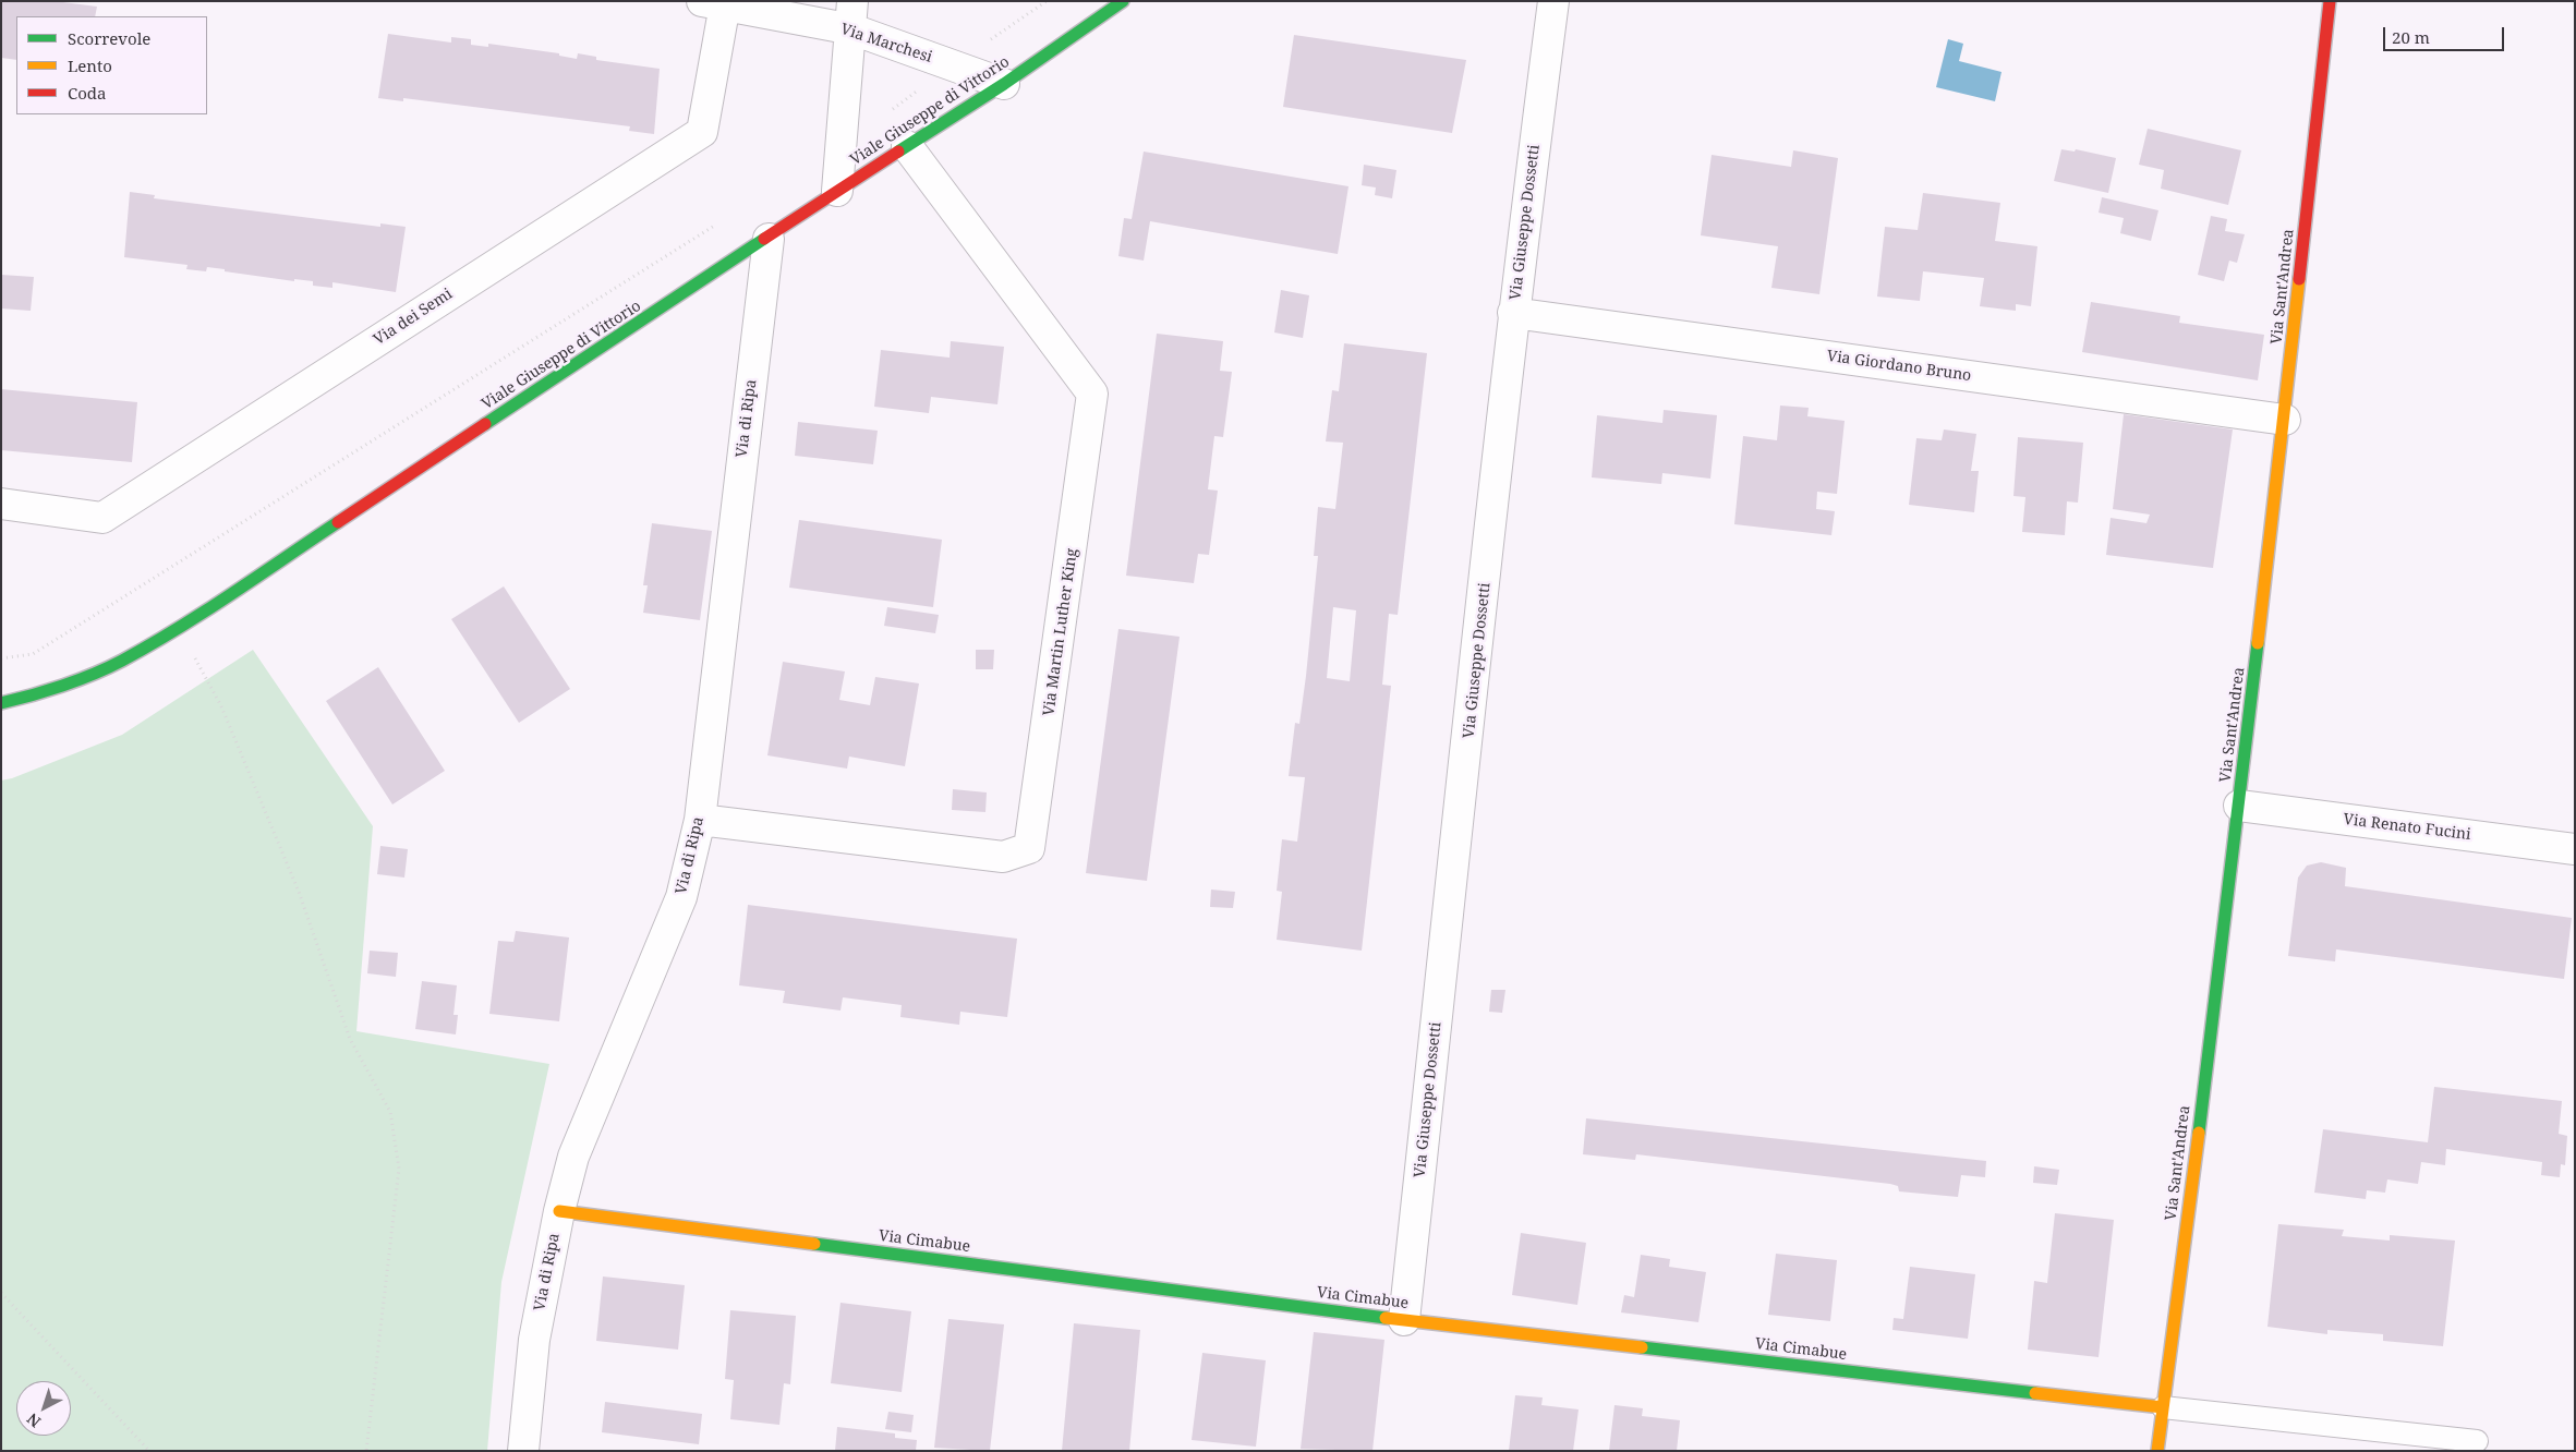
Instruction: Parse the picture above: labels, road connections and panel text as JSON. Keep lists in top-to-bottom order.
{
  "streets": {
    "street": [
      "Via Marchesi",
      "Viale Giuseppe di Vittorio",
      "Via Giuseppe Dossetti",
      "Via Sant'Andrea",
      "Via dei Semi",
      "Via Giordano Bruno",
      "Via di Ripa",
      "Via Martin Luther King",
      "Via Renato Fucini",
      "Via Cimabue"
    ]
  },
  "crossings": [
    ["Via Marchesi", "Viale Giuseppe di Vittorio"],
    ["Via Marchesi", "Via dei Semi"],
    ["Viale Giuseppe di Vittorio", "Via di Ripa"],
    ["Viale Giuseppe di Vittorio", "Via Martin Luther King"],
    ["Via Giuseppe Dossetti", "Via Giordano Bruno"],
    ["Via Giuseppe Dossetti", "Via Cimabue"],
    ["Via Sant'Andrea", "Via Giordano Bruno"],
    ["Via Sant'Andrea", "Via Renato Fucini"],
    ["Via Sant'Andrea", "Via Cimabue"],
    ["Via di Ripa", "Via Martin Luther King"],
    ["Via di Ripa", "Via Cimabue"]
  ],
  "legend": ["Scorrevole", "Lento", "Coda"],
  "scale_bar": "20 m",
  "north": "bottom left"
}
